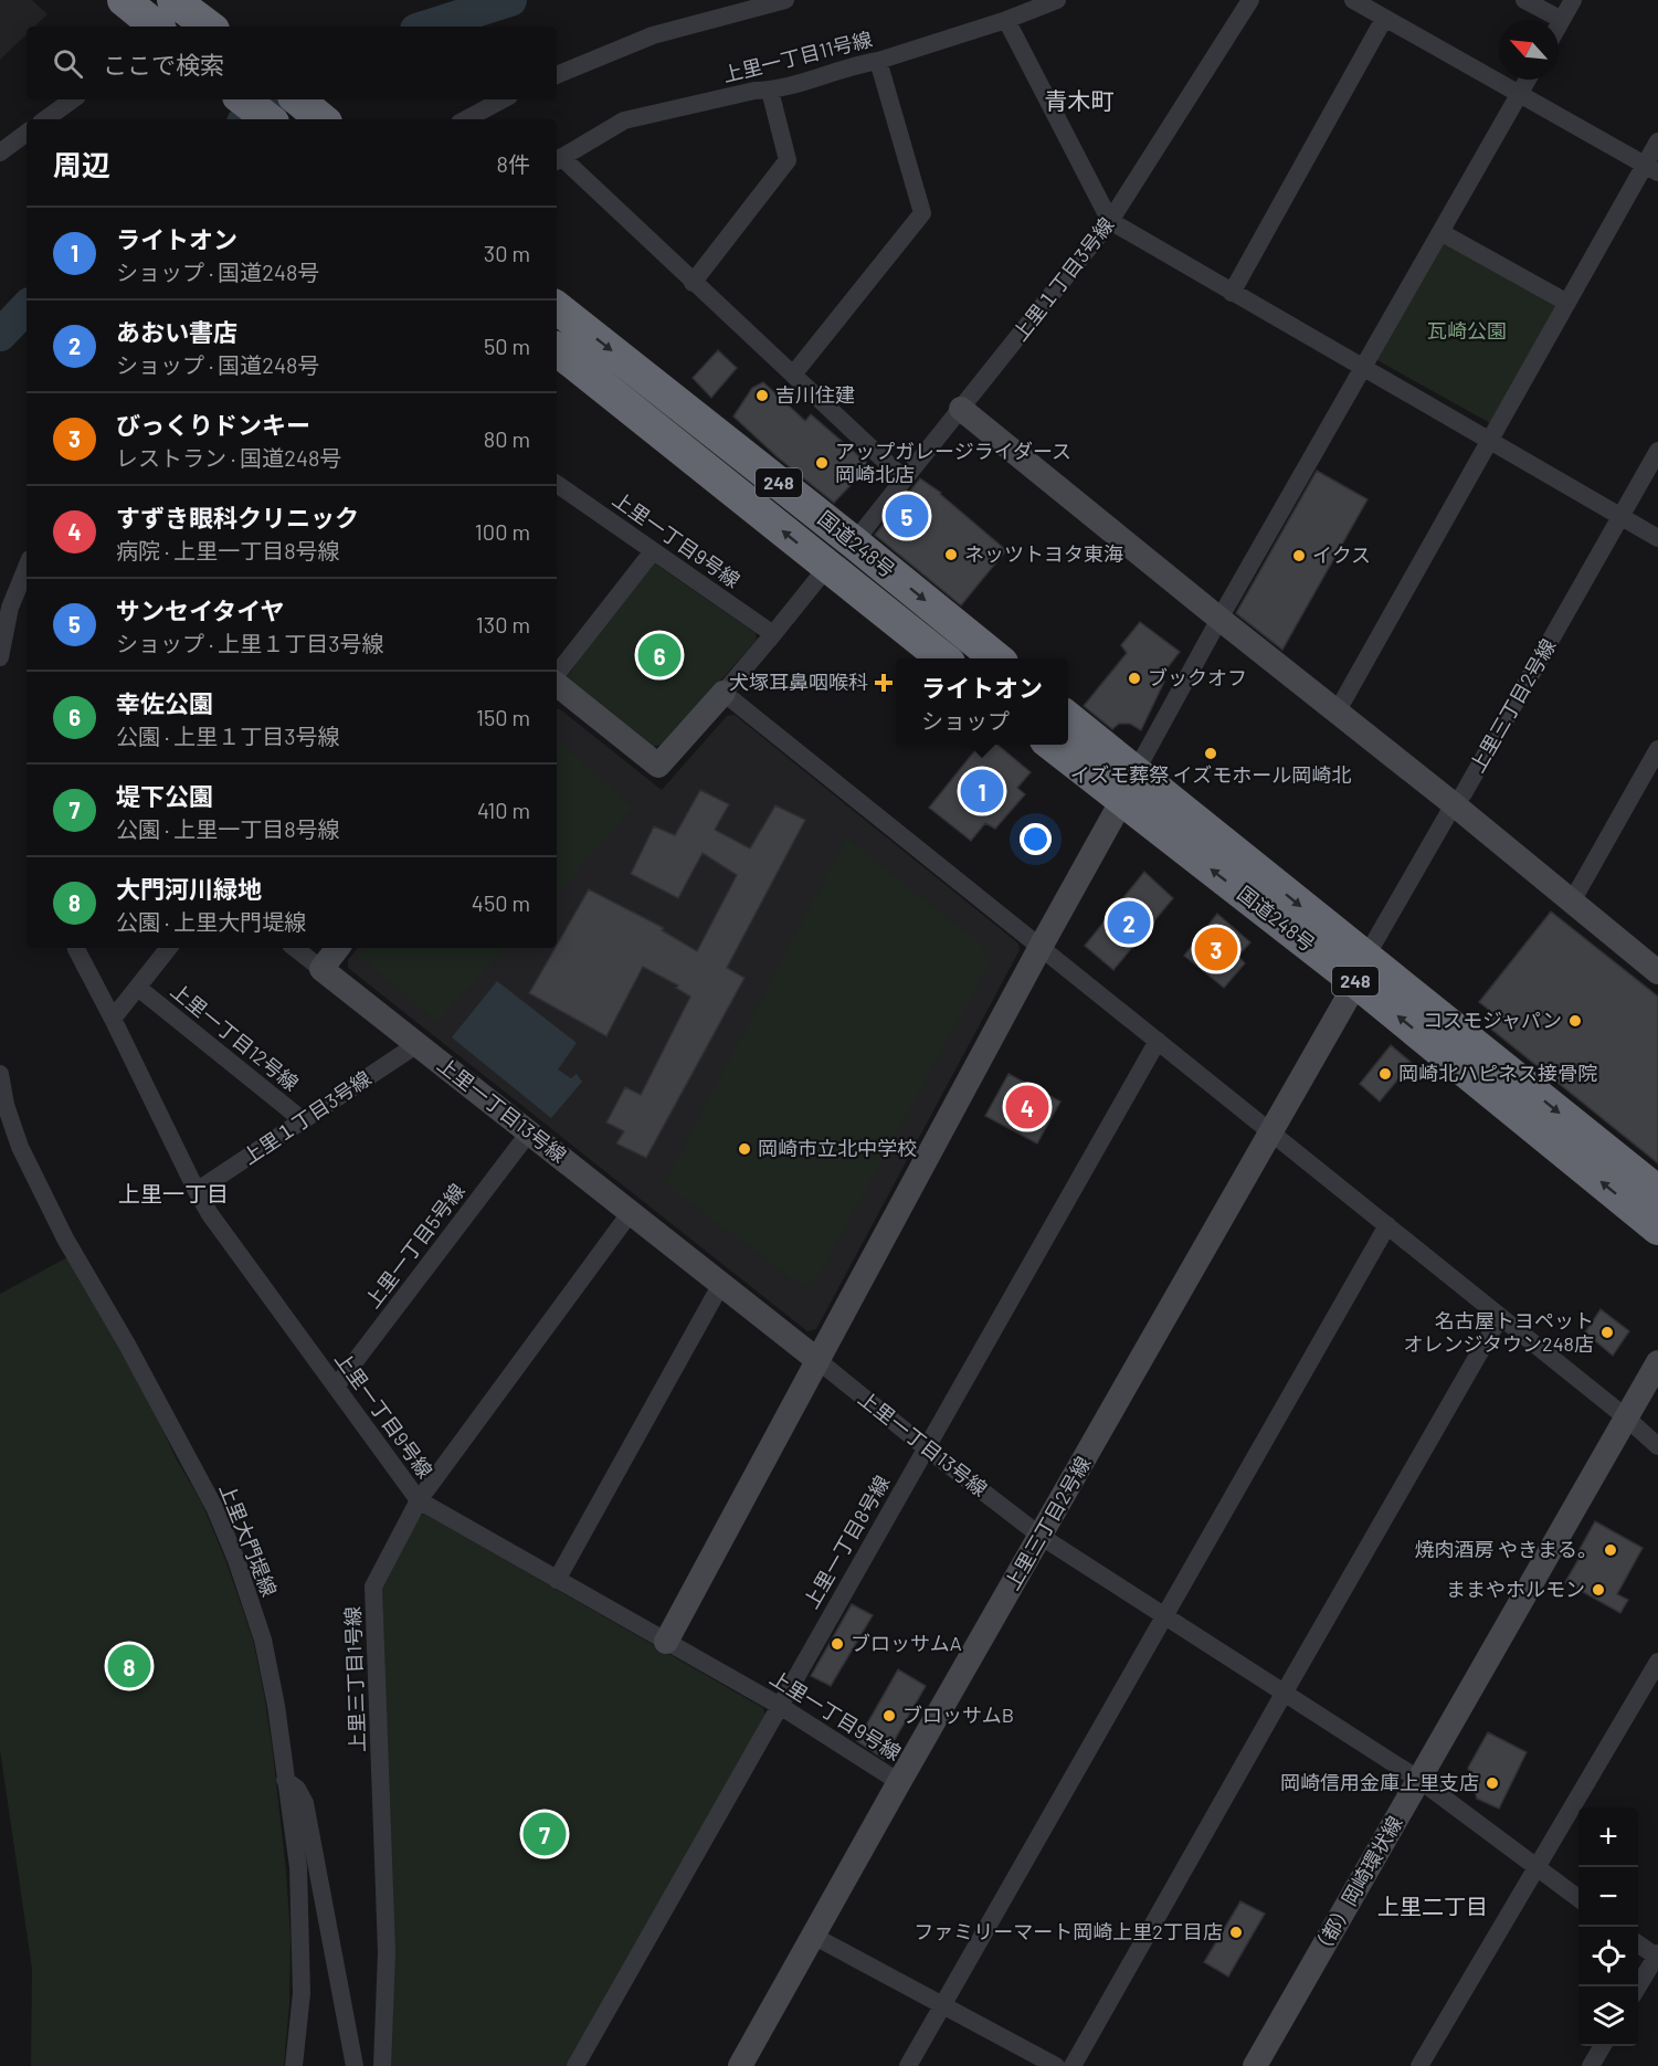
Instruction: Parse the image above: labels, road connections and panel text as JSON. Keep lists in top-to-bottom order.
{
  "streets": {
    "highway": ["248", "国道248号"],
    "street": [
      "上里一丁目11号線",
      "上里１丁目3号線",
      "上里一丁目9号線",
      "上里三丁目2号線",
      "上里一丁目12号線",
      "上里一丁目13号線",
      "上里一丁目5号線",
      "上里大門堤線",
      "上里一丁目8号線",
      "上里三丁目1号線",
      "（都）岡崎環状線"
    ]
  },
  "crossings": [
    ["上里１丁目3号線", "上里一丁目9号線"],
    ["上里１丁目3号線", "国道248号"],
    ["上里１丁目3号線", "上里一丁目12号線"],
    ["上里１丁目3号線", "上里一丁目13号線"],
    ["上里一丁目9号線", "上里三丁目2号線"],
    ["上里一丁目9号線", "上里一丁目5号線"],
    ["上里一丁目9号線", "上里一丁目8号線"],
    ["上里一丁目9号線", "上里三丁目1号線"],
    ["国道248号", "上里三丁目2号線"],
    ["上里三丁目2号線", "上里一丁目13号線"],
    ["上里一丁目13号線", "上里一丁目5号線"],
    ["上里一丁目13号線", "上里一丁目8号線"],
    ["上里一丁目13号線", "上里三丁目1号線"],
    ["上里一丁目13号線", "（都）岡崎環状線"]
  ],
  "districts": ["青木町", "上里一丁目", "上里二丁目"],
  "parks": ["瓦崎公園"],
  "places": {
    "other": [
      "吉川住建",
      "アップガレージライダース 岡崎北店",
      "ネッツトヨタ東海",
      "イクス",
      "ブックオフ",
      "イズモ葬祭 イズモホール岡崎北",
      "コスモジャパン",
      "岡崎北ハピネス接骨院",
      "岡崎市立北中学校",
      "名古屋トヨペット オレンジタウン248店",
      "焼肉酒房 やきまる。",
      "ままやホルモン",
      "ブロッサムA",
      "ブロッサムB",
      "岡崎信用金庫上里支店",
      "ファミリーマート岡崎上里2丁目店"
    ],
    "health": ["犬塚耳鼻咽喉科"]
  },
  "north": "top left",
  "page": {
    "search": "ここで検索",
    "heading": ["周辺", "8件"],
    "list": [
      {
        "mark": "1",
        "name": "ライトオン",
        "note": "ショップ · 国道248号",
        "value": "30 m"
      },
      {
        "mark": "2",
        "name": "あおい書店",
        "note": "ショップ · 国道248号",
        "value": "50 m"
      },
      {
        "mark": "3",
        "name": "びっくりドンキー",
        "note": "レストラン · 国道248号",
        "value": "80 m"
      },
      {
        "mark": "4",
        "name": "すずき眼科クリニック",
        "note": "病院 · 上里一丁目8号線",
        "value": "100 m"
      },
      {
        "mark": "5",
        "name": "サンセイタイヤ",
        "note": "ショップ · 上里１丁目3号線",
        "value": "130 m"
      },
      {
        "mark": "6",
        "name": "幸佐公園",
        "note": "公園 · 上里１丁目3号線",
        "value": "150 m"
      },
      {
        "mark": "7",
        "name": "堤下公園",
        "note": "公園 · 上里一丁目8号線",
        "value": "410 m"
      },
      {
        "mark": "8",
        "name": "大門河川緑地",
        "note": "公園 · 上里大門堤線",
        "value": "450 m"
      }
    ],
    "pins": [
      "5",
      "6",
      "1",
      "2",
      "3",
      "4",
      "8",
      "7"
    ],
    "popup": ["ライトオン", "ショップ"],
    "map_buttons": ["+", "−"]
  }
}
